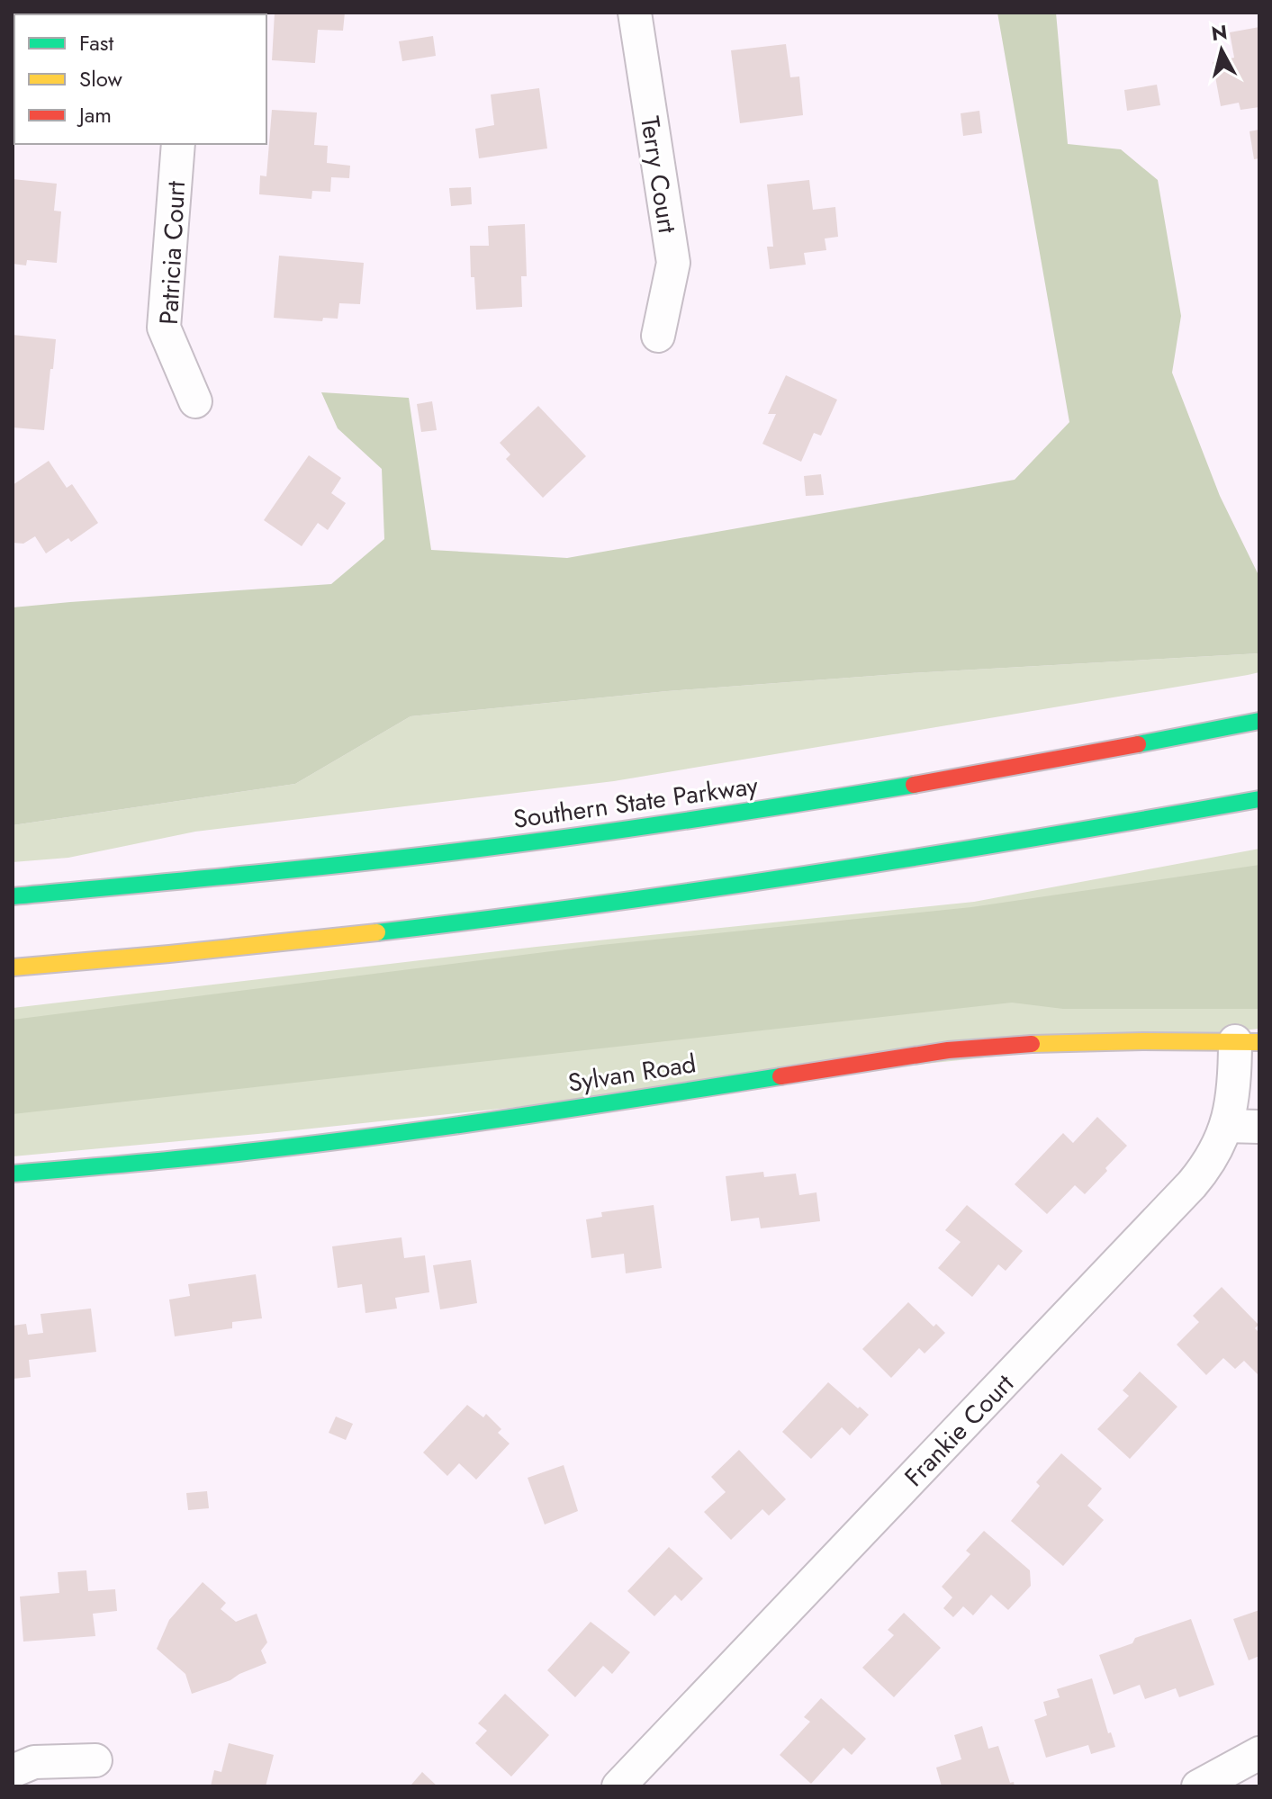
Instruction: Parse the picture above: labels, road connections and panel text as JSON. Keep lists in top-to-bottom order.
{
  "streets": {
    "main road": ["Southern State Parkway", "Sylvan Road"],
    "street": ["Terry Court", "Patricia Court", "Frankie Court"]
  },
  "crossings": [
    ["Sylvan Road", "Frankie Court"]
  ],
  "legend": ["Fast", "Slow", "Jam"],
  "north": "top"
}
